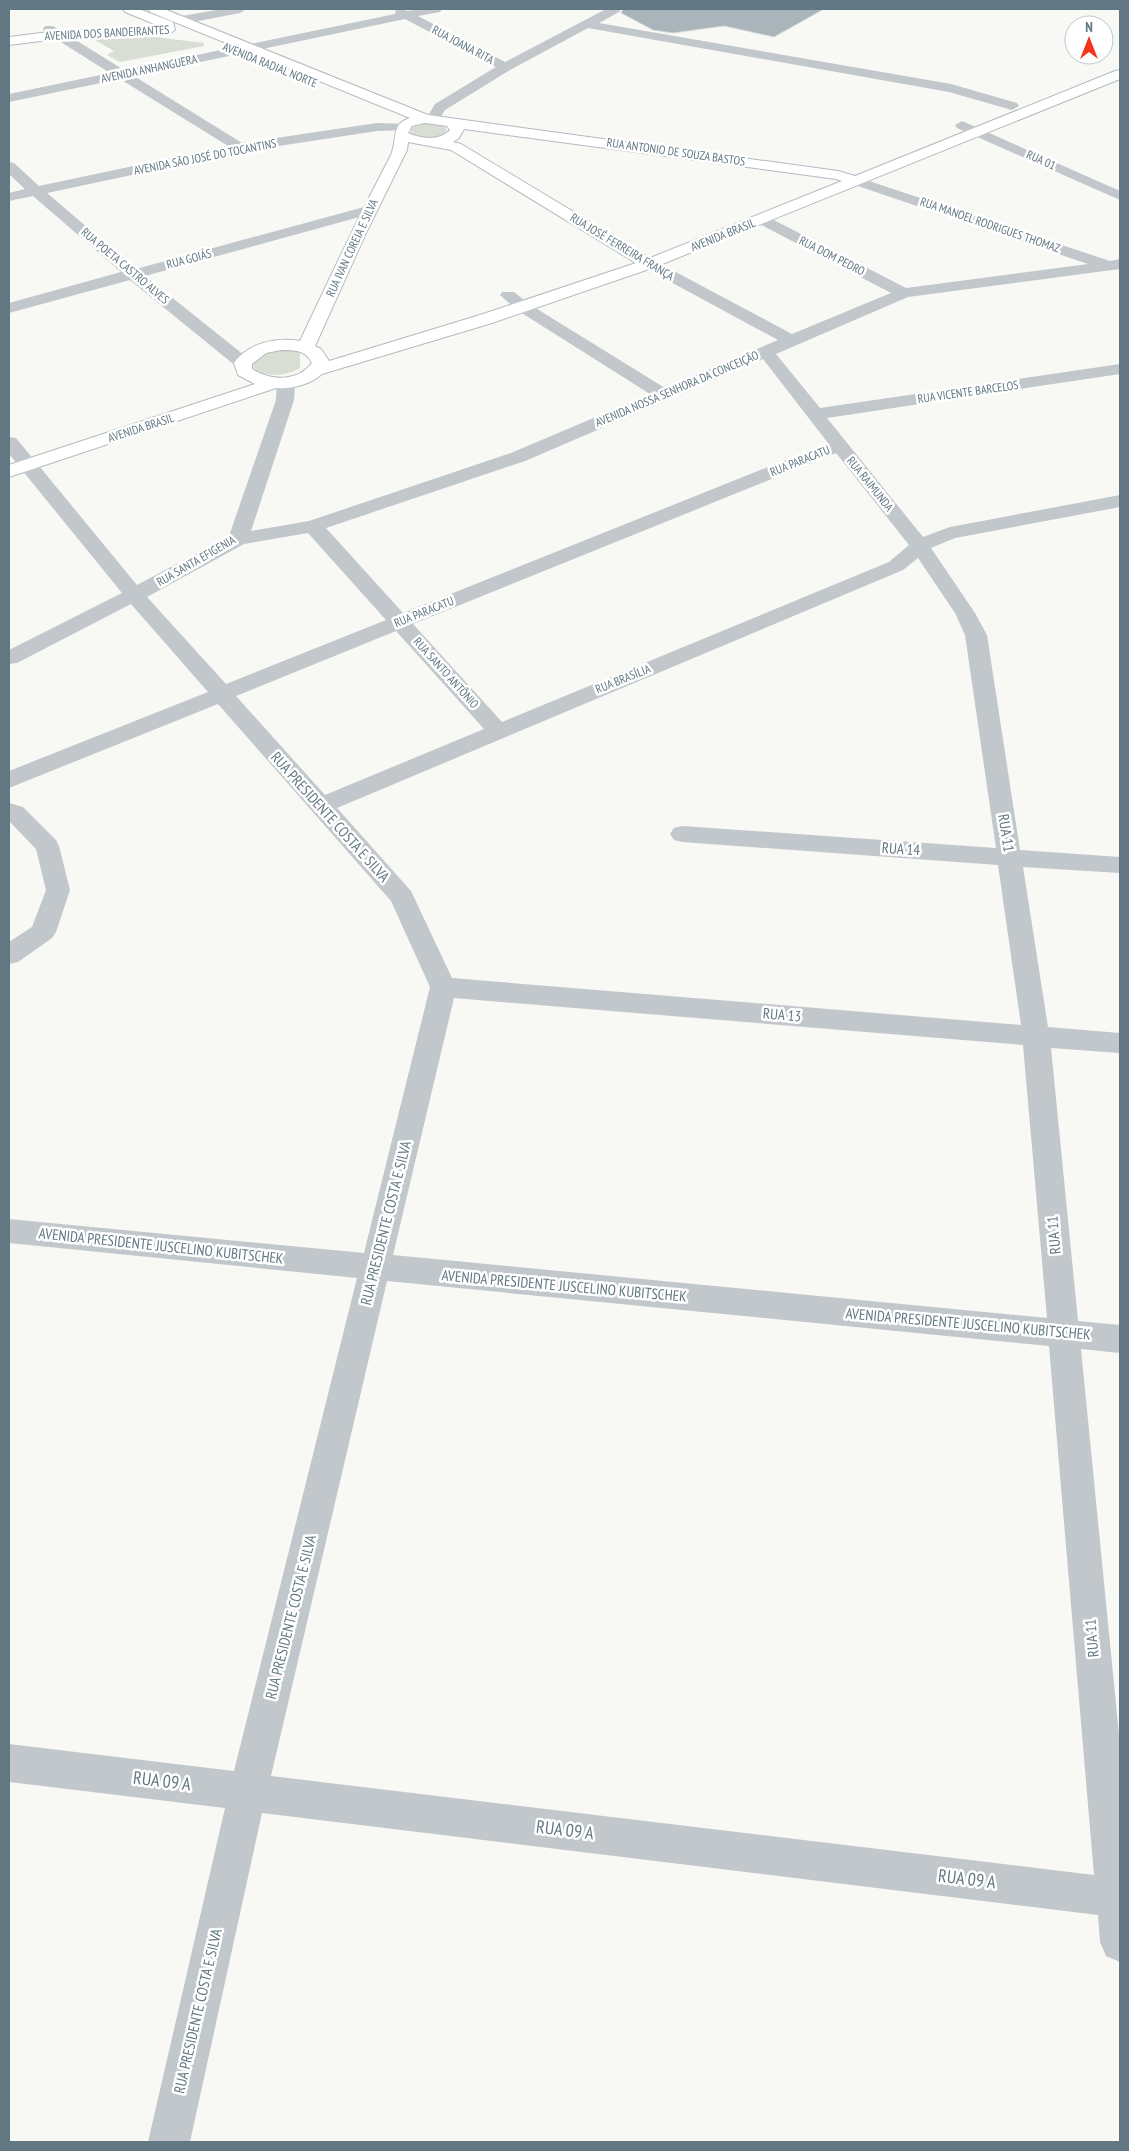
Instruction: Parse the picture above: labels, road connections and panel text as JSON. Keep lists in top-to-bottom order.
{
  "streets": {
    "street": [
      "AVENIDA DOS BANDEIRANTES",
      "RUA JOANA RITA",
      "AVENIDA RADIAL NORTE",
      "AVENIDA ANHANGUERA",
      "RUA ANTONIO DE SOUZA BASTOS",
      "AVENIDA SÃO JOSÉ DO TOCANTINS",
      "RUA 01",
      "RUA MANOEL RODRIGUES THOMAZ",
      "AVENIDA BRASIL",
      "RUA JOSÉ FERREIRA FRANÇA",
      "RUA IVAN COREIA E SILVA",
      "RUA DOM PEDRO",
      "RUA GOIÁS",
      "RUA POETA CASTRO ALVES",
      "AVENIDA NOSSA SENHORA DA CONCEIÇÃO",
      "RUA VICENTE BARCELOS",
      "RUA PARACATU",
      "RUA RAIMUNDA",
      "RUA SANTA EFIGENIA",
      "RUA SANTO ANTÔNIO",
      "RUA BRASÍLIA",
      "RUA PRESIDENTE COSTA E SILVA",
      "RUA 11",
      "RUA 14",
      "RUA 13",
      "AVENIDA PRESIDENTE JUSCELINO KUBITSCHEK",
      "RUA 09 A"
    ]
  },
  "crossings": [
    ["AVENIDA DOS BANDEIRANTES", "AVENIDA RADIAL NORTE"],
    ["RUA JOANA RITA", "AVENIDA ANHANGUERA"],
    ["AVENIDA RADIAL NORTE", "AVENIDA ANHANGUERA"],
    ["AVENIDA RADIAL NORTE", "AVENIDA SÃO JOSÉ DO TOCANTINS"],
    ["AVENIDA RADIAL NORTE", "RUA JOSÉ FERREIRA FRANÇA"],
    ["AVENIDA RADIAL NORTE", "RUA IVAN COREIA E SILVA"],
    ["RUA ANTONIO DE SOUZA BASTOS", "RUA MANOEL RODRIGUES THOMAZ"],
    ["RUA ANTONIO DE SOUZA BASTOS", "AVENIDA BRASIL"],
    ["RUA ANTONIO DE SOUZA BASTOS", "RUA JOSÉ FERREIRA FRANÇA"],
    ["AVENIDA SÃO JOSÉ DO TOCANTINS", "RUA JOSÉ FERREIRA FRANÇA"],
    ["AVENIDA SÃO JOSÉ DO TOCANTINS", "RUA IVAN COREIA E SILVA"],
    ["AVENIDA SÃO JOSÉ DO TOCANTINS", "RUA POETA CASTRO ALVES"],
    ["RUA 01", "AVENIDA BRASIL"],
    ["RUA MANOEL RODRIGUES THOMAZ", "AVENIDA BRASIL"],
    ["RUA MANOEL RODRIGUES THOMAZ", "AVENIDA NOSSA SENHORA DA CONCEIÇÃO"],
    ["AVENIDA BRASIL", "RUA JOSÉ FERREIRA FRANÇA"],
    ["AVENIDA BRASIL", "RUA IVAN COREIA E SILVA"],
    ["AVENIDA BRASIL", "RUA DOM PEDRO"],
    ["AVENIDA BRASIL", "RUA POETA CASTRO ALVES"],
    ["AVENIDA BRASIL", "RUA SANTA EFIGENIA"],
    ["AVENIDA BRASIL", "RUA PRESIDENTE COSTA E SILVA"],
    ["RUA JOSÉ FERREIRA FRANÇA", "RUA IVAN COREIA E SILVA"],
    ["RUA JOSÉ FERREIRA FRANÇA", "AVENIDA NOSSA SENHORA DA CONCEIÇÃO"],
    ["RUA IVAN COREIA E SILVA", "RUA GOIÁS"],
    ["RUA DOM PEDRO", "AVENIDA NOSSA SENHORA DA CONCEIÇÃO"],
    ["RUA GOIÁS", "RUA POETA CASTRO ALVES"],
    ["AVENIDA NOSSA SENHORA DA CONCEIÇÃO", "RUA RAIMUNDA"],
    ["AVENIDA NOSSA SENHORA DA CONCEIÇÃO", "RUA SANTA EFIGENIA"],
    ["AVENIDA NOSSA SENHORA DA CONCEIÇÃO", "RUA SANTO ANTÔNIO"],
    ["RUA VICENTE BARCELOS", "RUA RAIMUNDA"],
    ["RUA PARACATU", "RUA RAIMUNDA"],
    ["RUA PARACATU", "RUA SANTO ANTÔNIO"],
    ["RUA PARACATU", "RUA PRESIDENTE COSTA E SILVA"],
    ["RUA RAIMUNDA", "RUA BRASÍLIA"],
    ["RUA RAIMUNDA", "RUA 11"],
    ["RUA SANTA EFIGENIA", "RUA PRESIDENTE COSTA E SILVA"],
    ["RUA SANTO ANTÔNIO", "RUA BRASÍLIA"],
    ["RUA BRASÍLIA", "RUA PRESIDENTE COSTA E SILVA"],
    ["RUA BRASÍLIA", "RUA 11"],
    ["RUA PRESIDENTE COSTA E SILVA", "RUA 13"],
    ["RUA PRESIDENTE COSTA E SILVA", "AVENIDA PRESIDENTE JUSCELINO KUBITSCHEK"],
    ["RUA PRESIDENTE COSTA E SILVA", "RUA 09 A"],
    ["RUA 11", "RUA 14"],
    ["RUA 11", "RUA 13"],
    ["RUA 11", "AVENIDA PRESIDENTE JUSCELINO KUBITSCHEK"],
    ["RUA 11", "RUA 09 A"]
  ],
  "north": "top"
}
